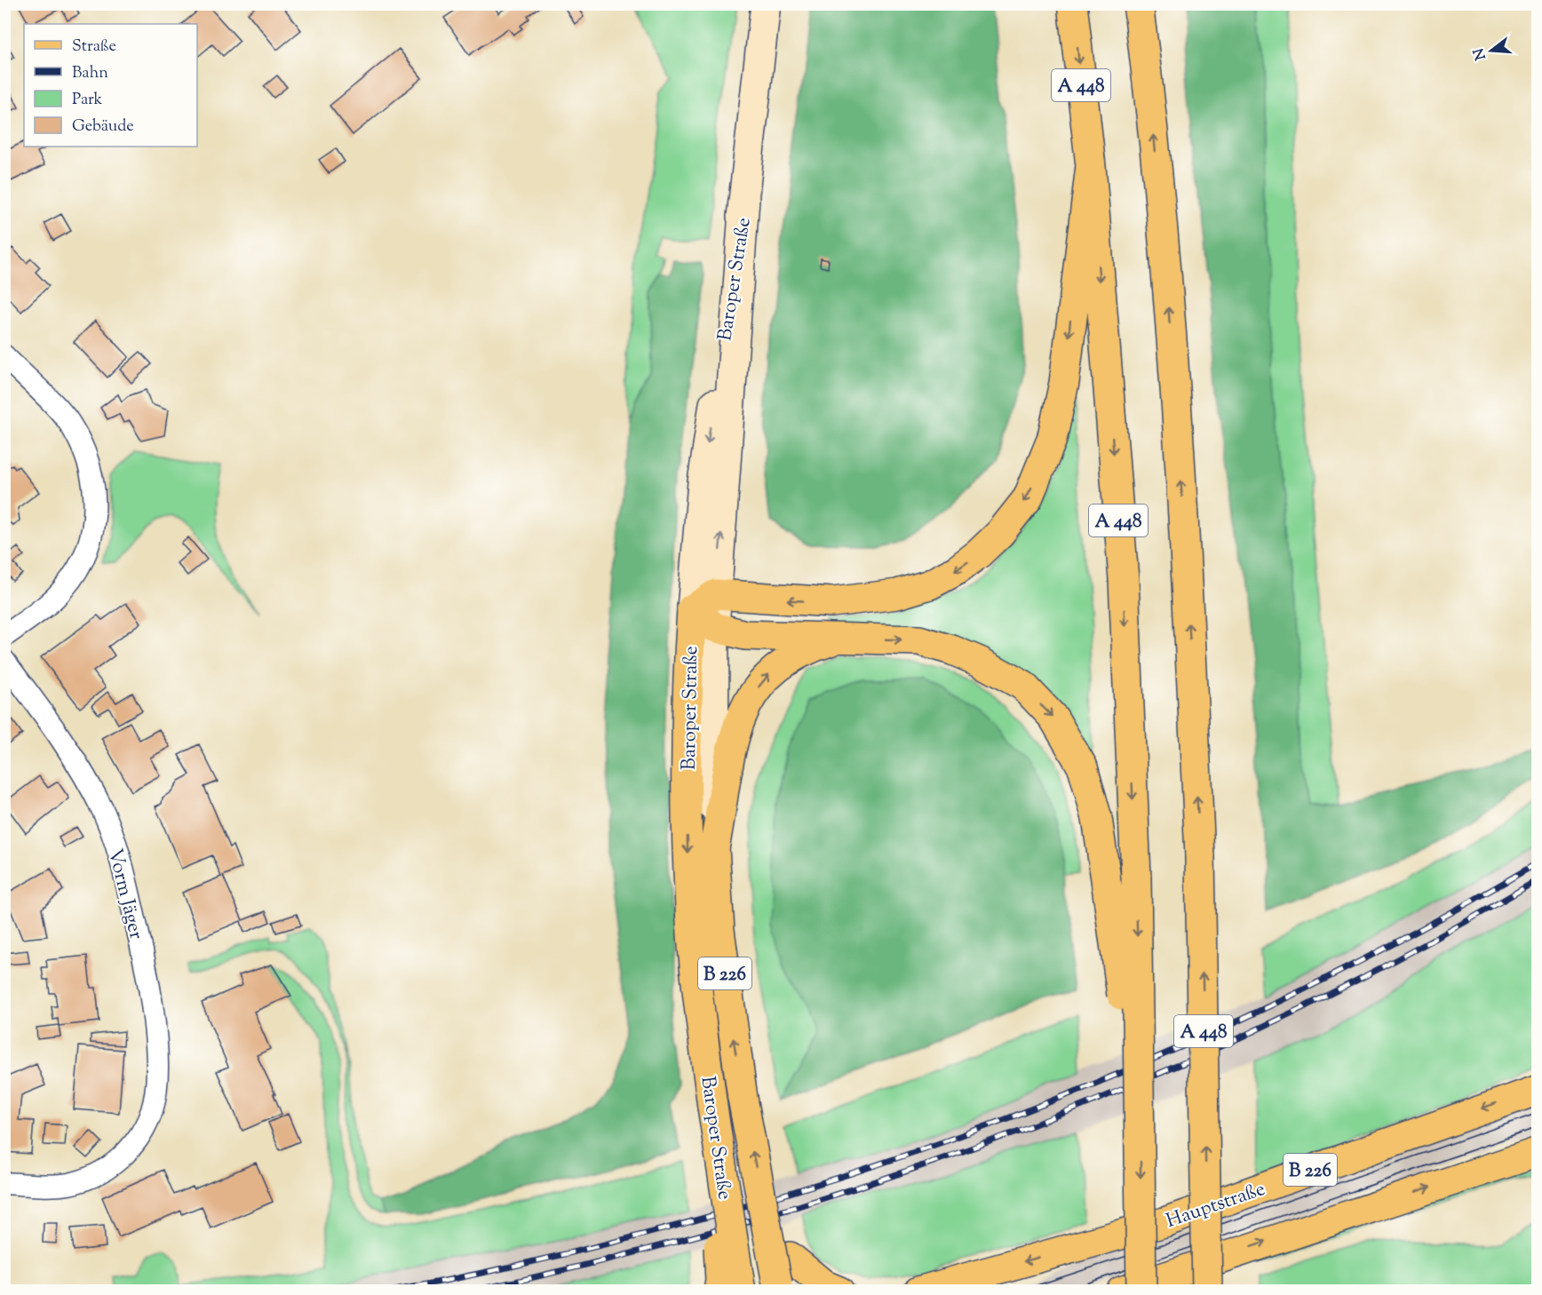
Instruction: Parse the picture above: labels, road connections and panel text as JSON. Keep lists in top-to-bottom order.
{
  "streets": {
    "main road": [
      "A 448",
      "Baroper Straße",
      "B 226",
      "Hauptstraße"
    ],
    "street": ["Vorm Jäger"]
  },
  "legend": [
    "Straße",
    "Bahn",
    "Park",
    "Gebäude"
  ],
  "north": "left"
}
